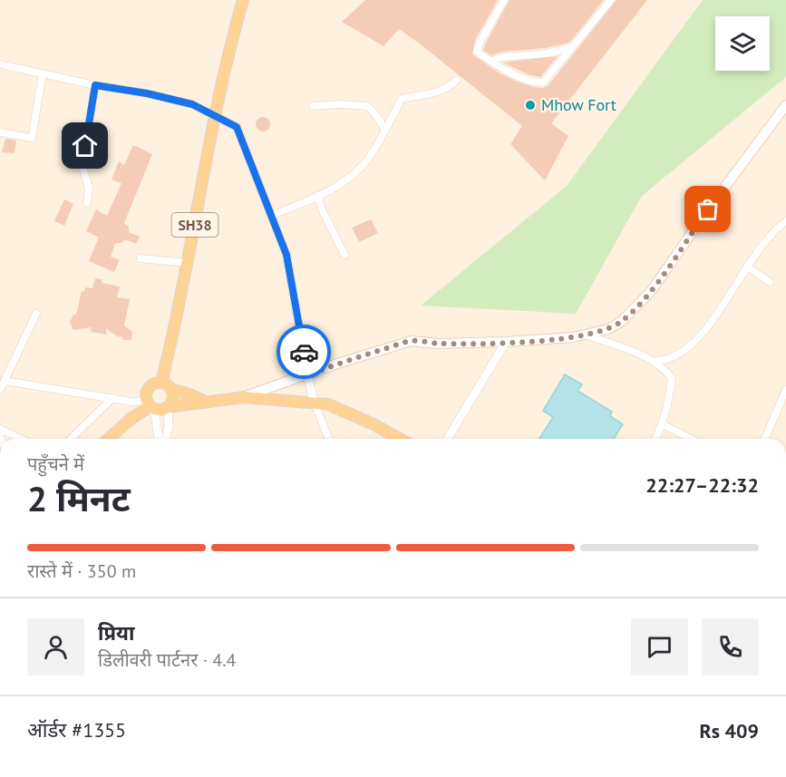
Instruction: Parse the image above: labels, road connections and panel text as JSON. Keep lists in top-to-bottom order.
{
  "streets": {
    "main road": ["SH38"]
  },
  "places": ["Mhow Fort"],
  "page": {
    "heading": ["2 मिनट", "पहुँचने में", "22:27–22:32"],
    "panel": [
      "प्रिया",
      "डिलीवरी पार्टनर · 4.4",
      "ऑर्डर #1355",
      "Rs 409"
    ],
    "bar": "रास्ते में · 350 m"
  }
}
